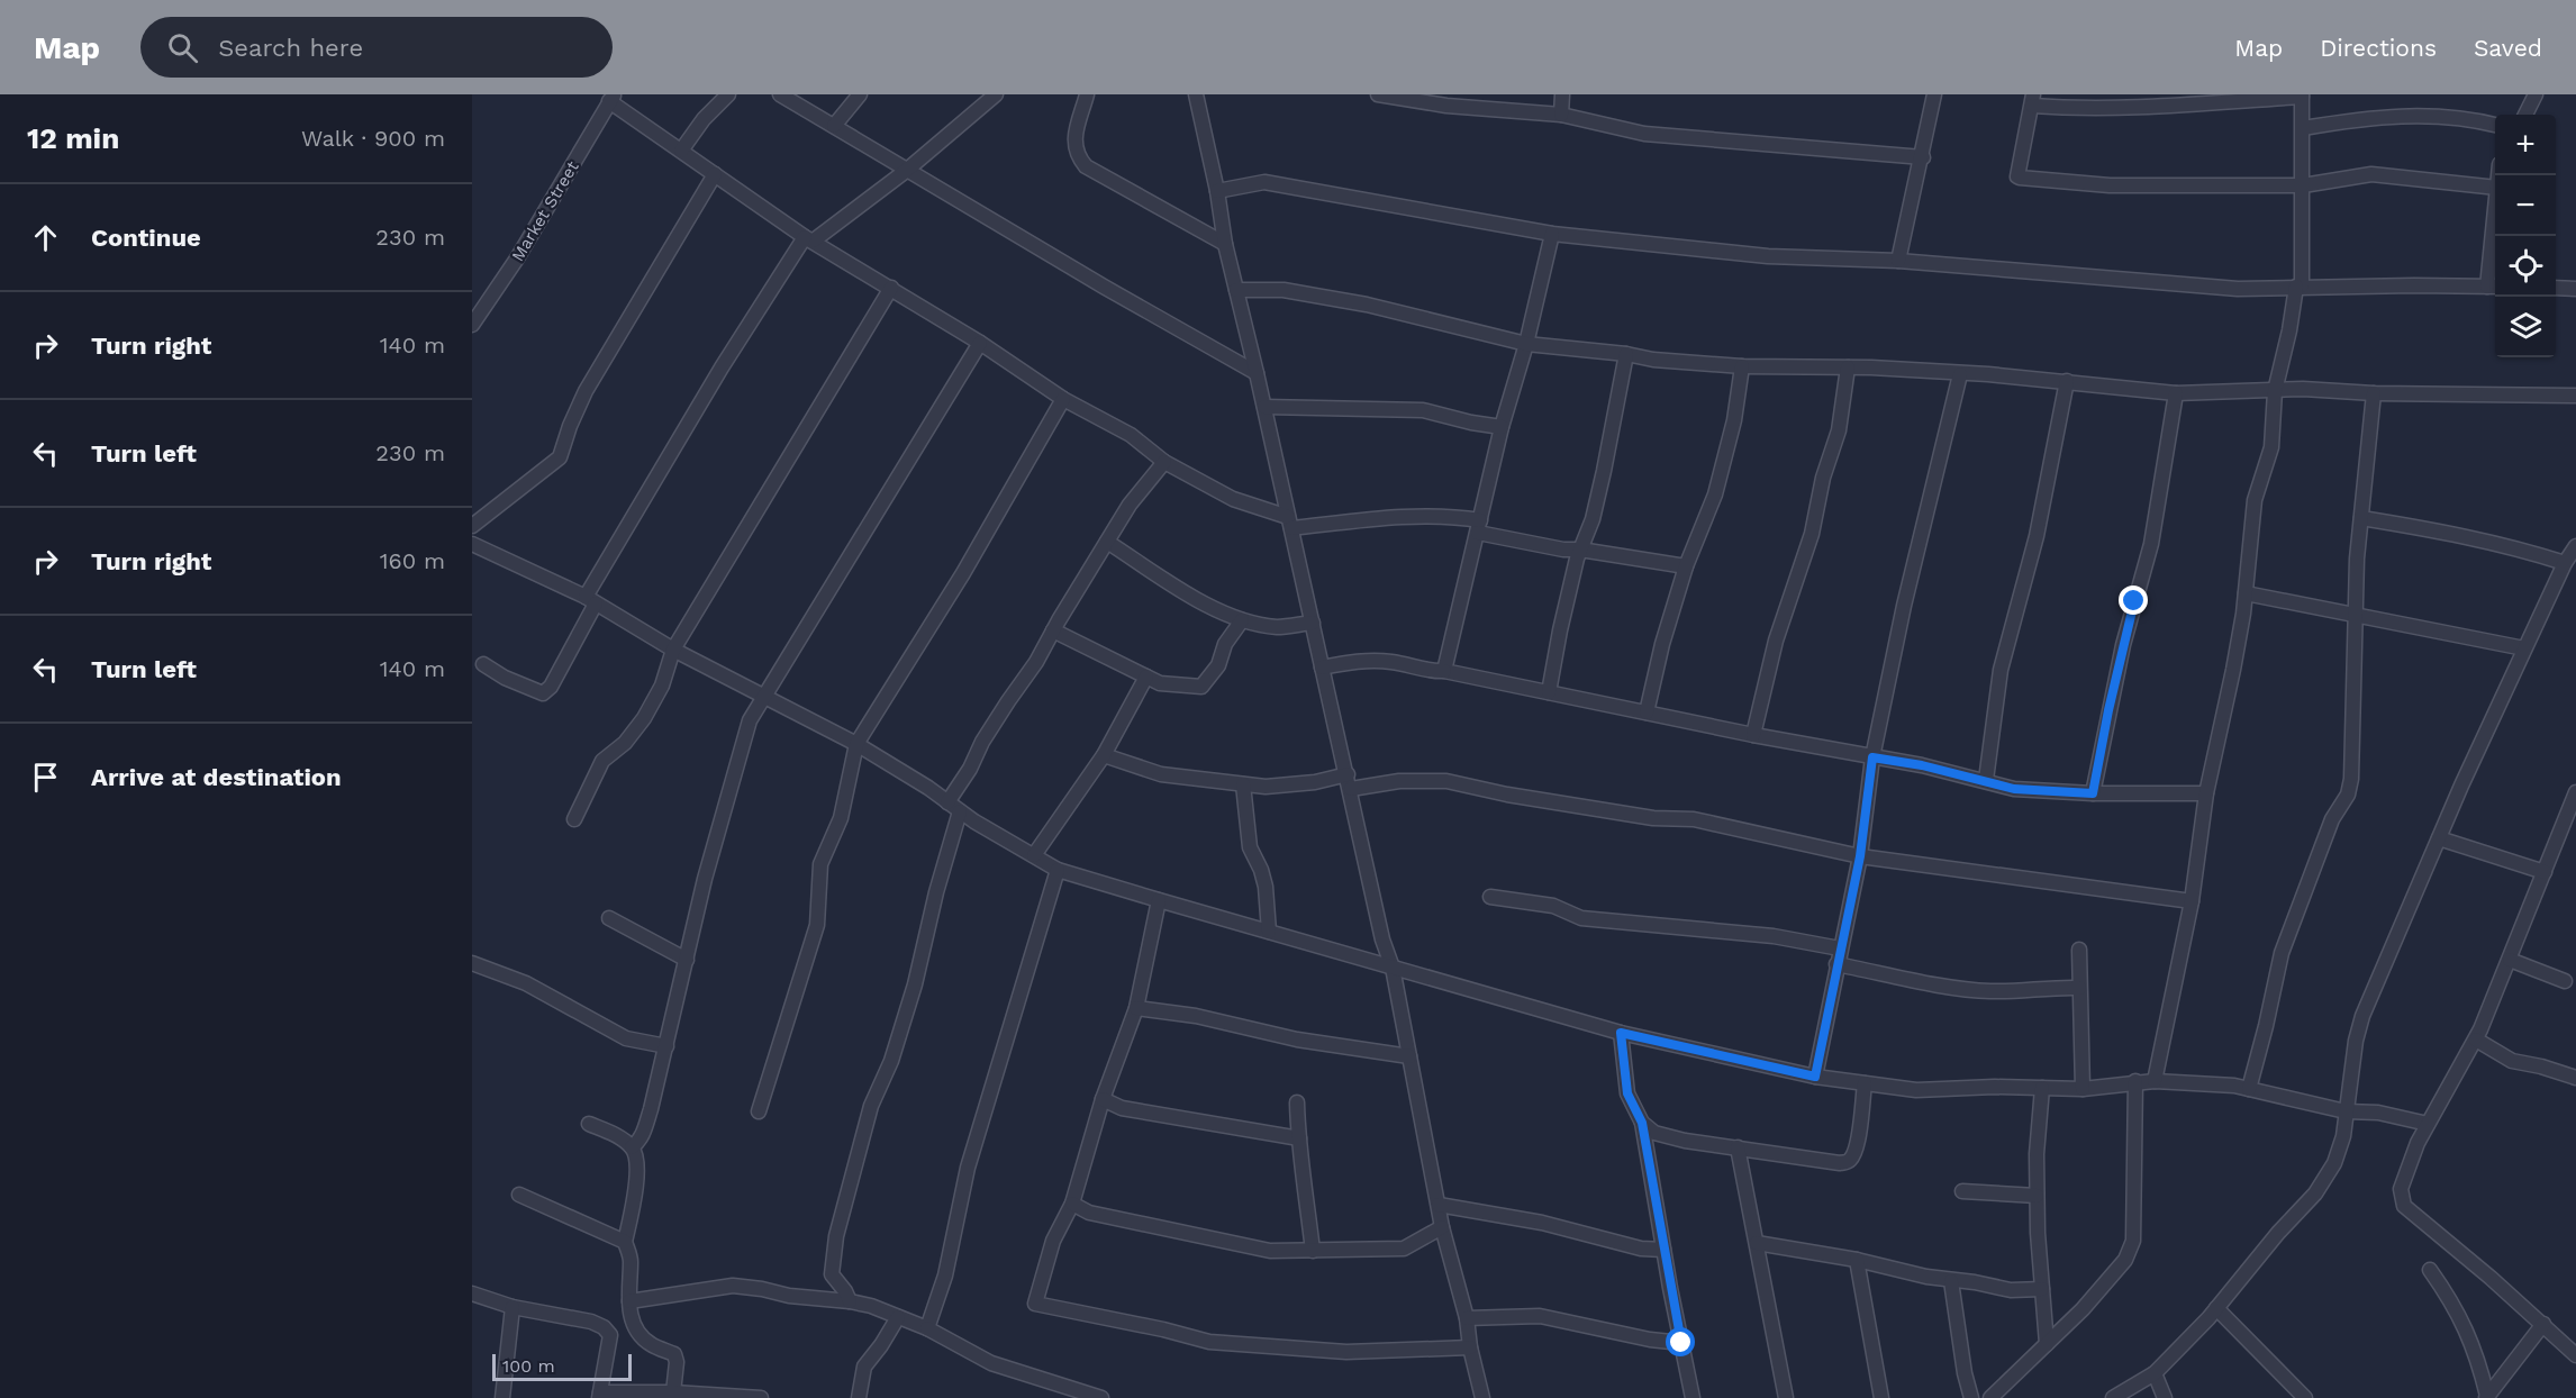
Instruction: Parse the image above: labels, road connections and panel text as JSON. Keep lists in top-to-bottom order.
{
  "streets": {
    "street": ["Market Street"]
  },
  "scale_bar": "100 m",
  "page": {
    "header": "Map",
    "search": "Search here",
    "nav": ["Map", "Directions", "Saved"],
    "heading": ["12 min", "Walk · 900 m"],
    "map_buttons": ["+", "−"],
    "list": [
      ["Continue", "230 m"],
      ["Turn right", "140 m"],
      ["Turn left", "230 m"],
      ["Turn right", "160 m"],
      ["Turn left", "140 m"],
      "Arrive at destination"
    ],
    "scale": "100 m"
  }
}
